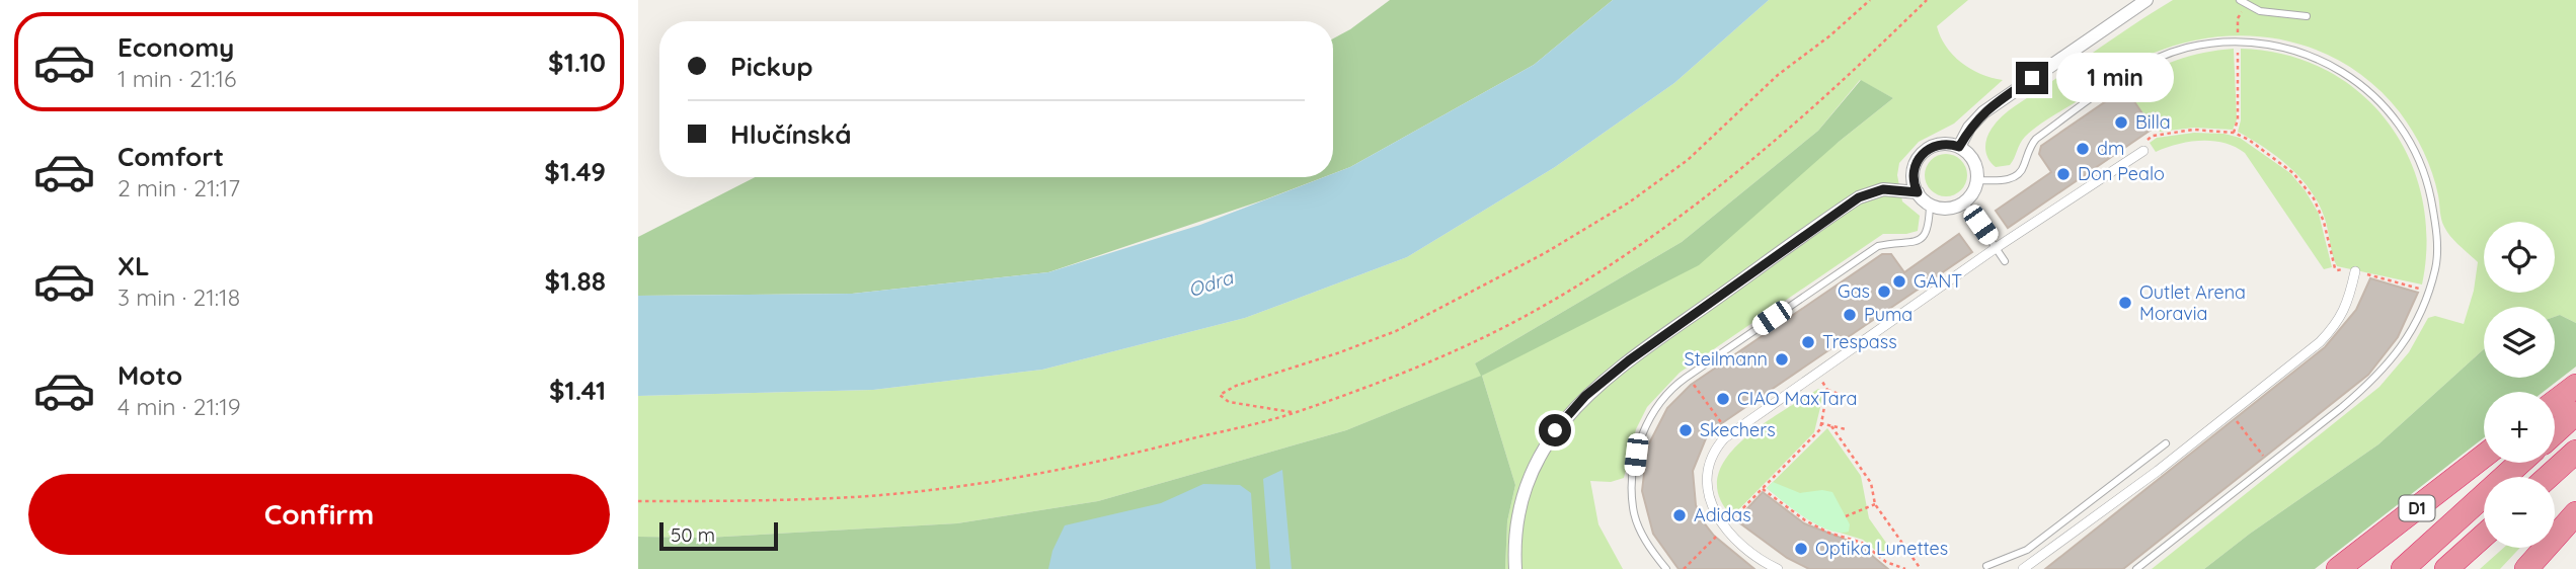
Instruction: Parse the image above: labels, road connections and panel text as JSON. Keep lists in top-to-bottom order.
{
  "streets": {
    "highway": ["D1"]
  },
  "water": ["Odra"],
  "places": [
    "Billa",
    "dm",
    "Don Pealo",
    "GANT",
    "Gas",
    "Outlet Arena Moravia",
    "Puma",
    "Trespass",
    "Steilmann",
    "CIAO MaxTara",
    "Skechers",
    "Adidas",
    "Optika Lunettes"
  ],
  "scale_bar": "50 m",
  "page": {
    "list": [
      {
        "name": "Economy",
        "note": "1 min · 21:16",
        "value": "$1.10"
      },
      {
        "name": "Comfort",
        "note": "2 min · 21:17",
        "value": "$1.49"
      },
      {
        "name": "XL",
        "note": "3 min · 21:18",
        "value": "$1.88"
      },
      {
        "name": "Moto",
        "note": "4 min · 21:19",
        "value": "$1.41"
      }
    ],
    "banner": ["Pickup", "Hlučínská"],
    "bubble": "1 min",
    "map_buttons": ["+", "−"],
    "buttons": "Confirm",
    "scale": "50 m"
  }
}
